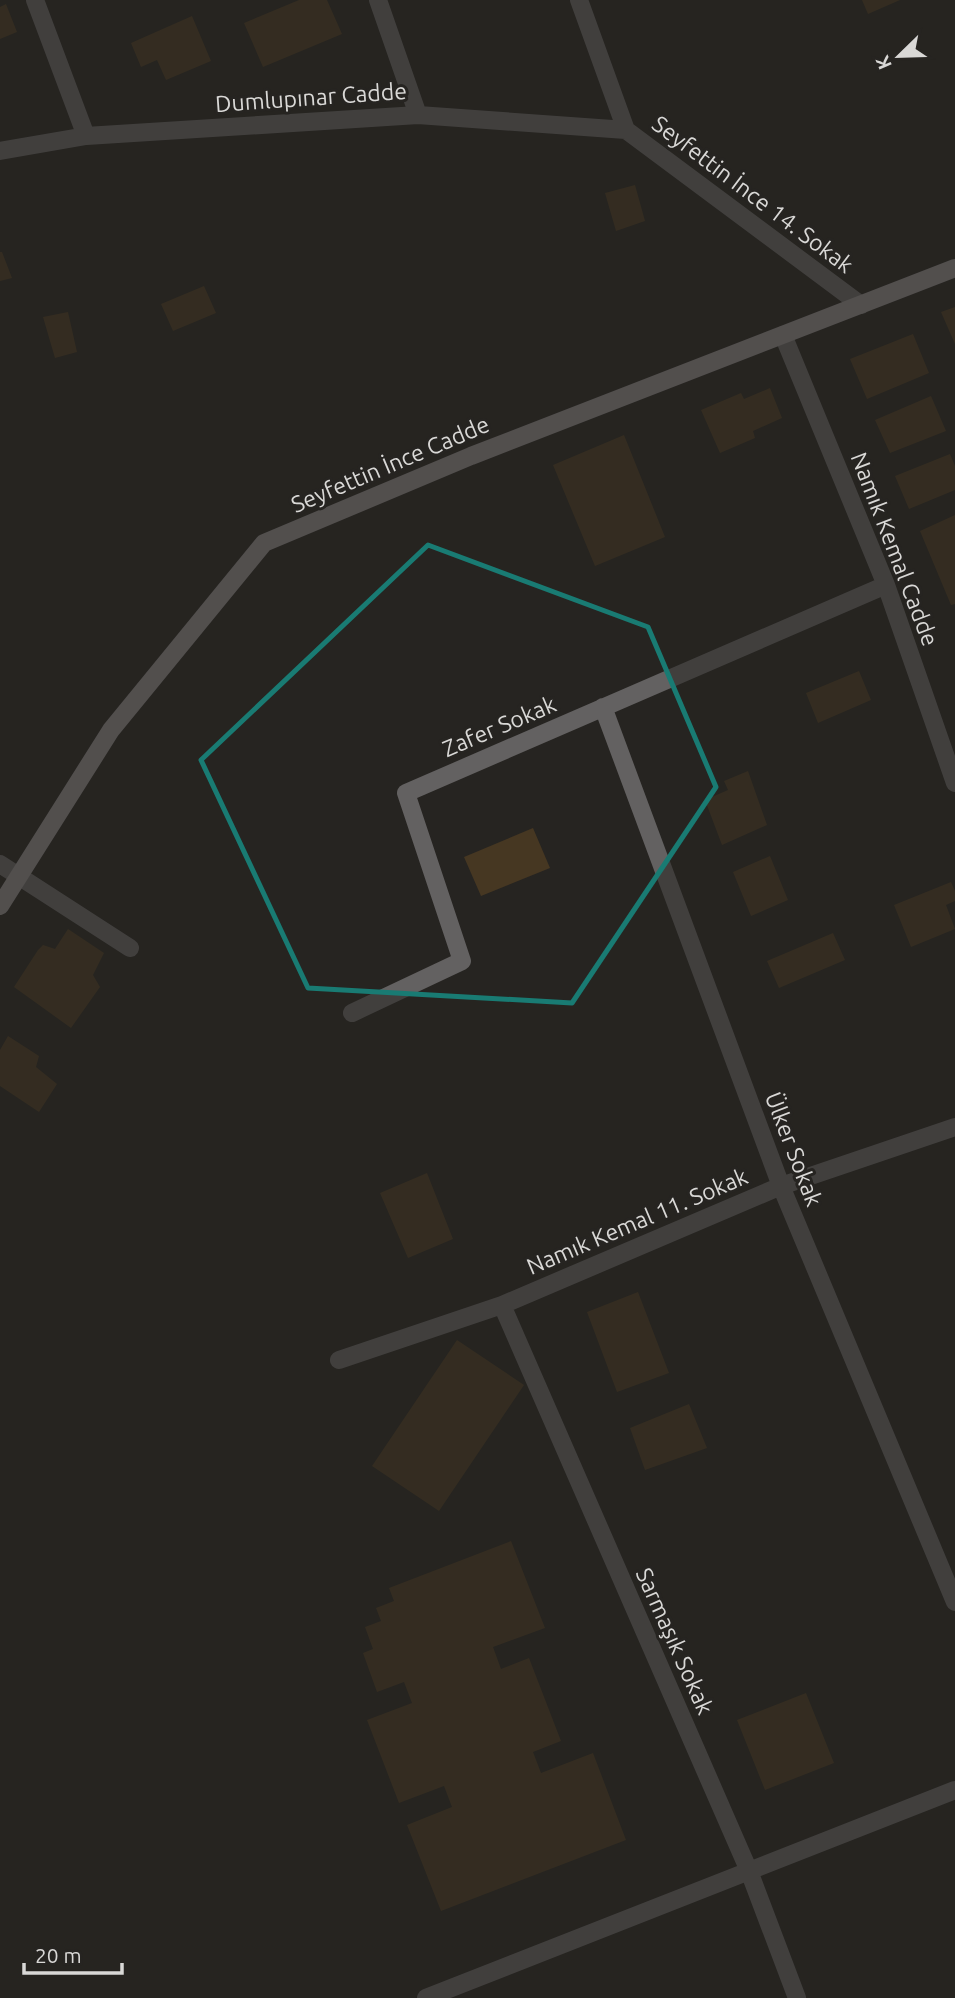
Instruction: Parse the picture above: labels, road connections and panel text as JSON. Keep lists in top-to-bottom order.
{
  "streets": {
    "main road": ["Seyfettin İnce Cadde"],
    "street": [
      "Dumlupınar Cadde",
      "Seyfettin İnce 14. Sokak",
      "Namık Kemal Cadde",
      "Zafer Sokak",
      "Ülker Sokak",
      "Namık Kemal 11. Sokak",
      "Sarmaşık Sokak"
    ]
  },
  "crossings": [
    ["Dumlupınar Cadde", "Seyfettin İnce 14. Sokak"],
    ["Seyfettin İnce 14. Sokak", "Seyfettin İnce Cadde"],
    ["Seyfettin İnce Cadde", "Namık Kemal Cadde"],
    ["Namık Kemal Cadde", "Zafer Sokak"],
    ["Zafer Sokak", "Ülker Sokak"],
    ["Ülker Sokak", "Namık Kemal 11. Sokak"],
    ["Namık Kemal 11. Sokak", "Sarmaşık Sokak"]
  ],
  "scale_bar": "20 m",
  "north": "bottom left"
}
